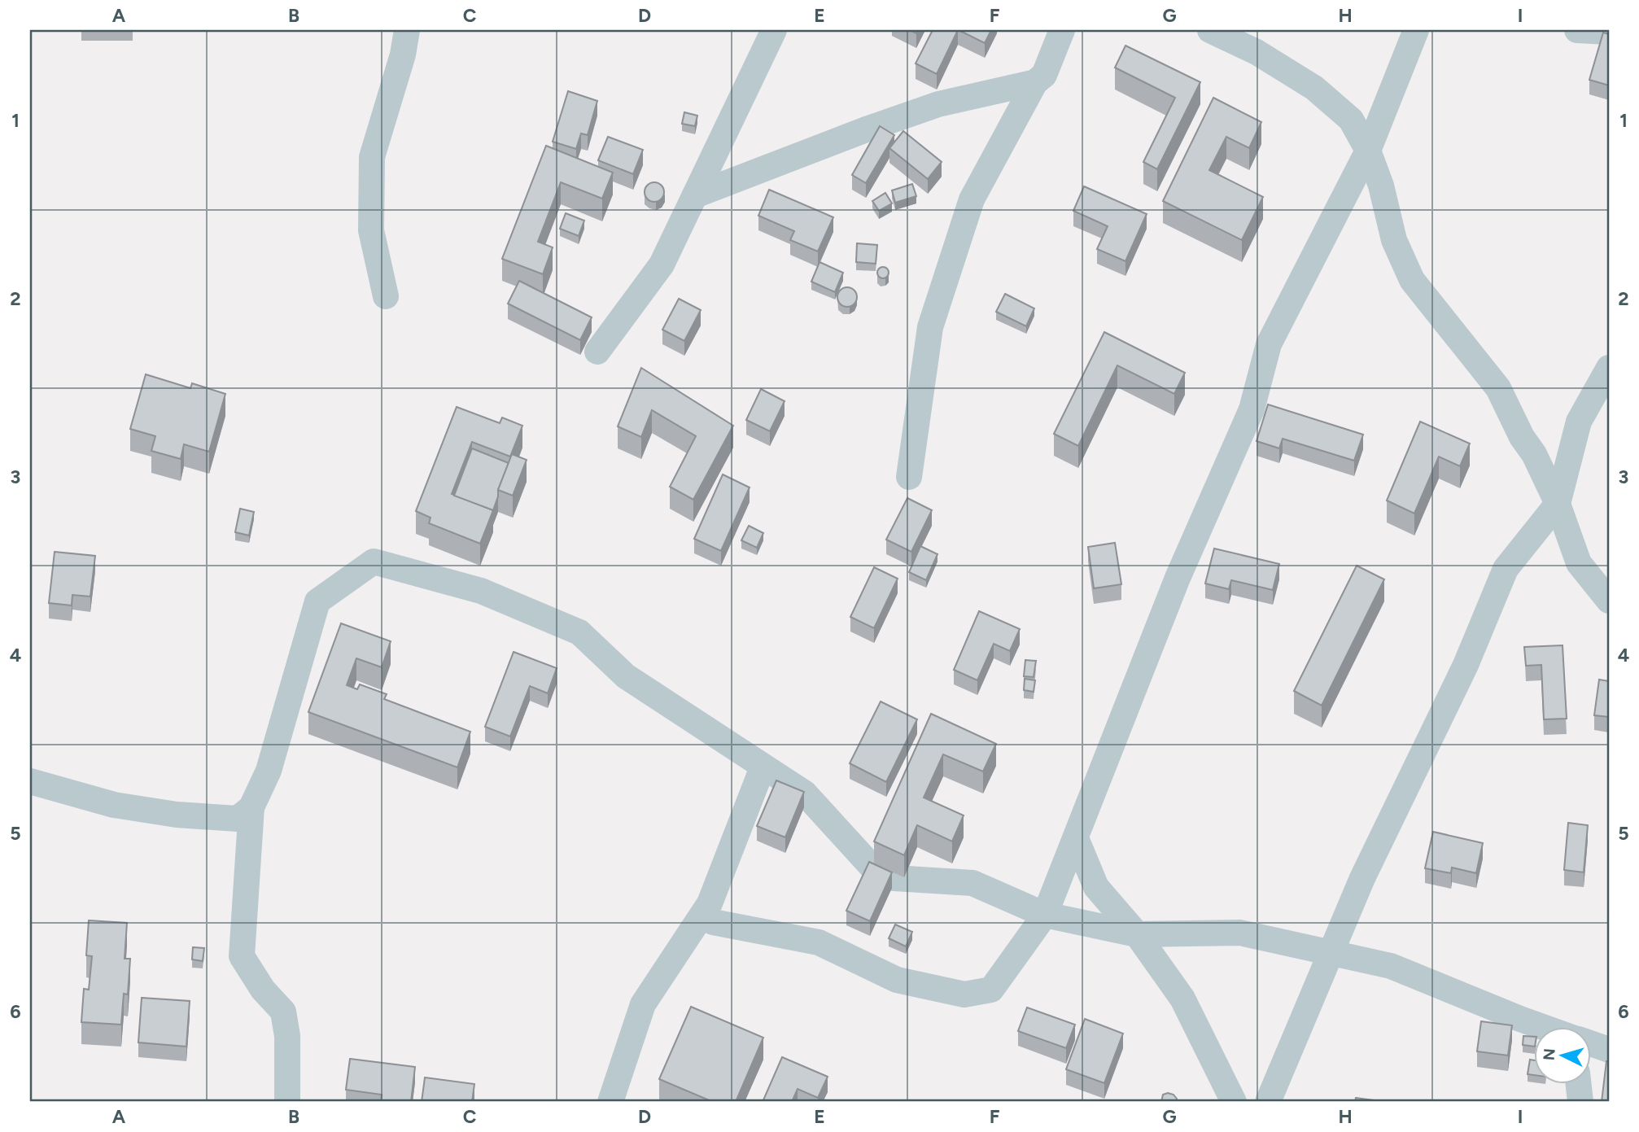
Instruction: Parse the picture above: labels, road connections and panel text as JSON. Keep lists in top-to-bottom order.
{
  "north": "left",
  "grid": {
    "columns": [
      "A",
      "B",
      "C",
      "D",
      "E",
      "F",
      "G",
      "H",
      "I"
    ],
    "rows": [
      "1",
      "2",
      "3",
      "4",
      "5",
      "6"
    ]
  }
}
